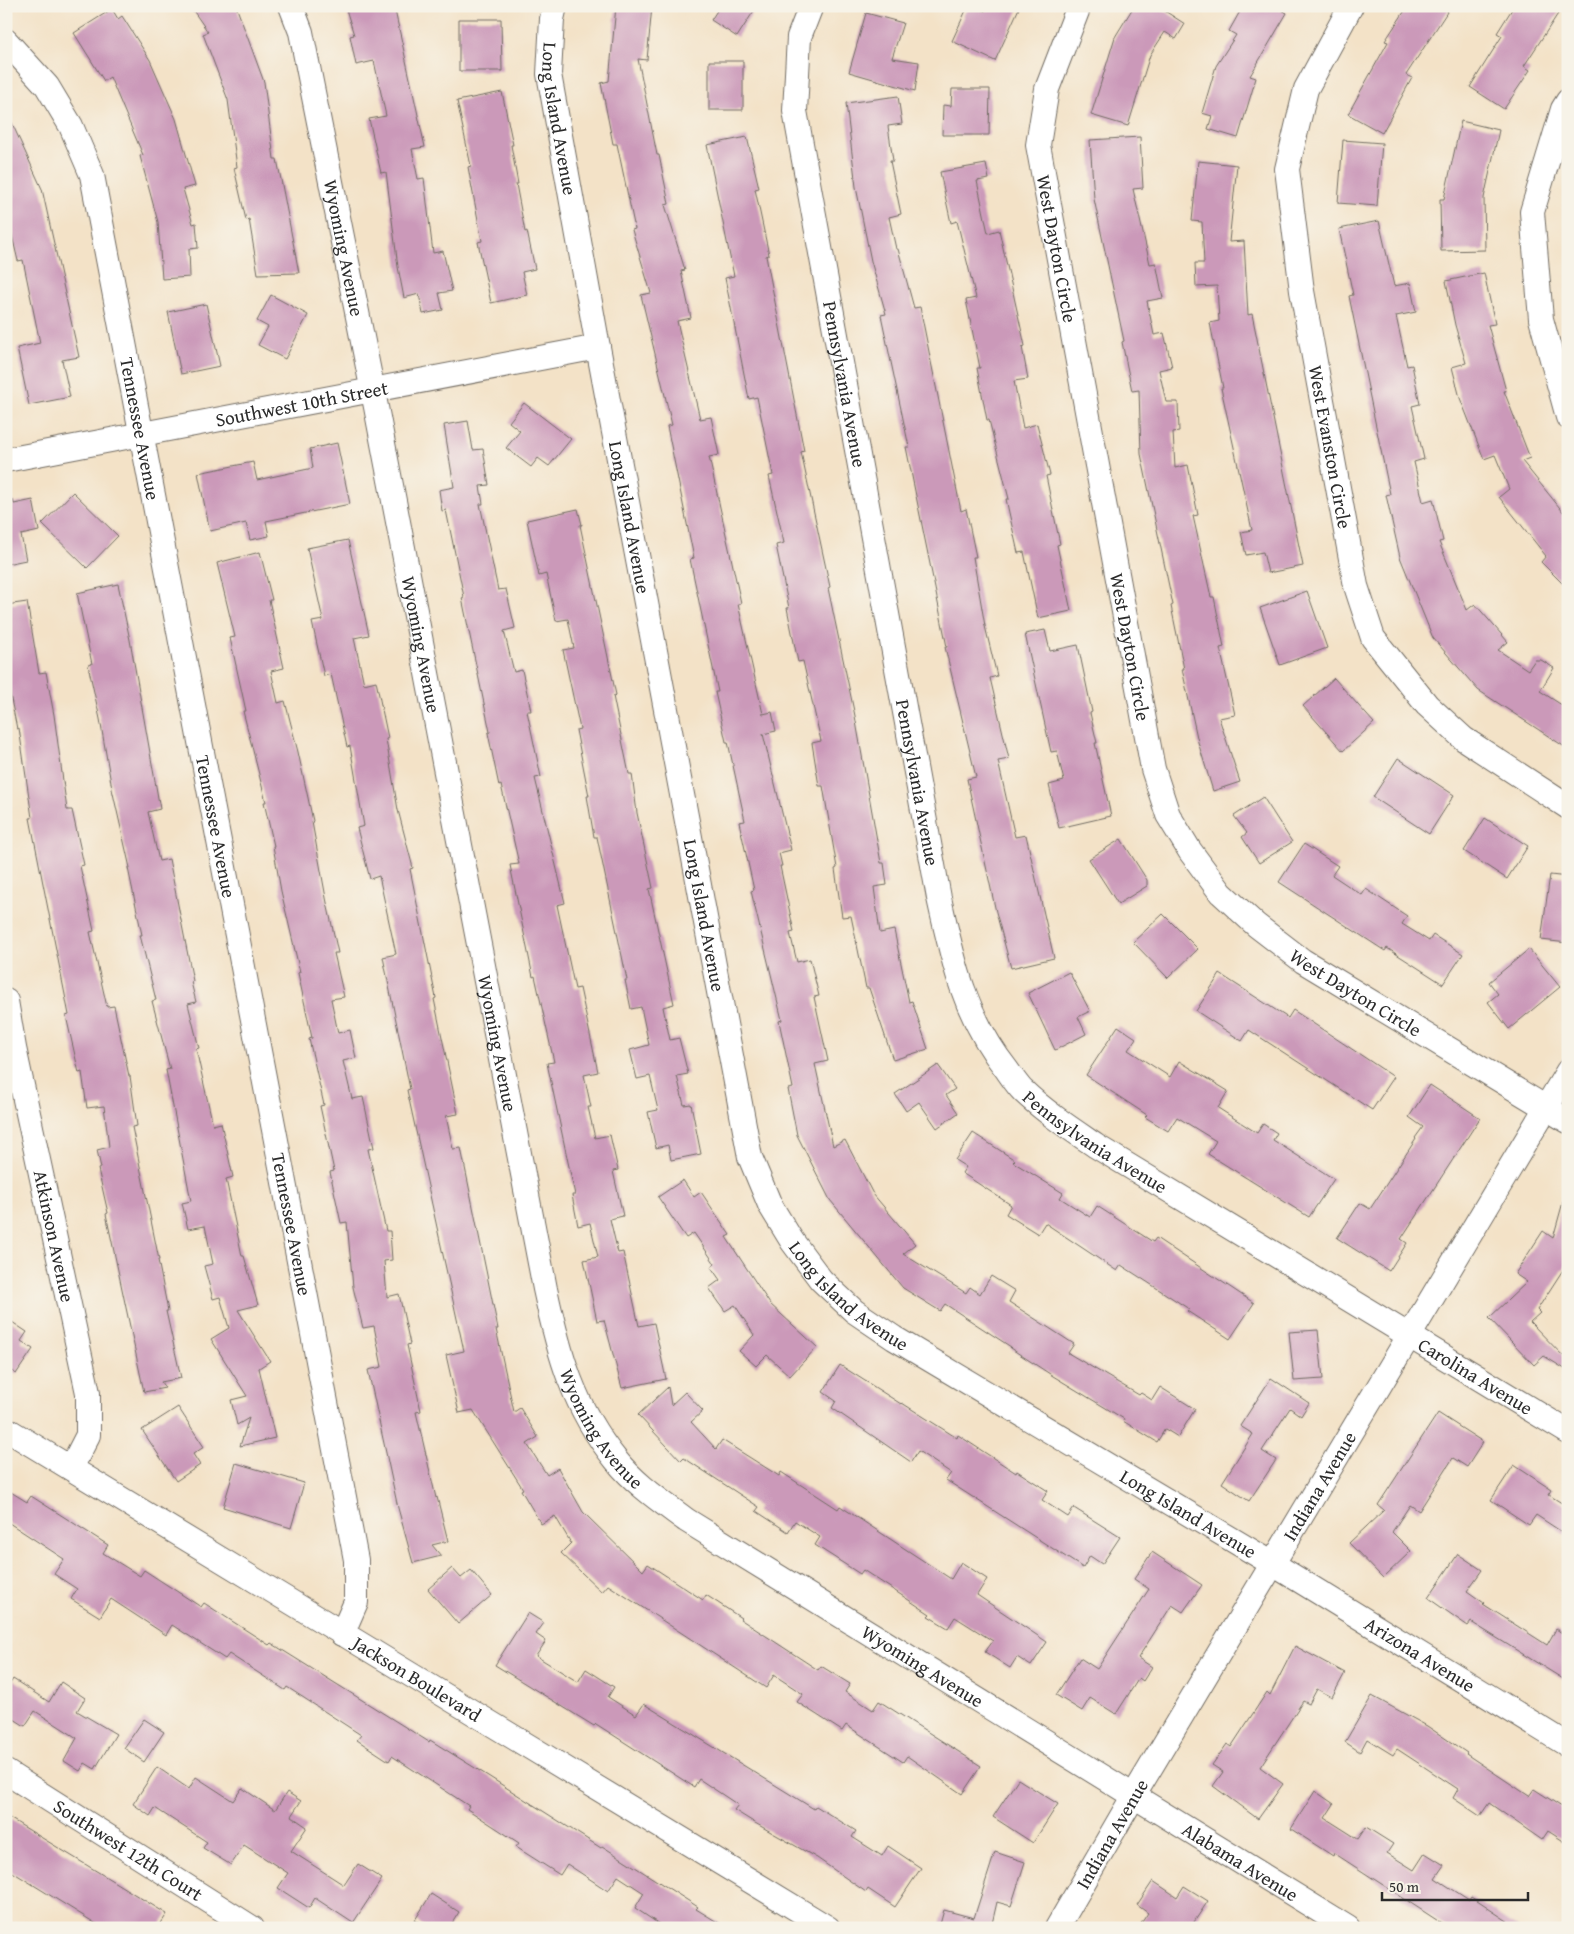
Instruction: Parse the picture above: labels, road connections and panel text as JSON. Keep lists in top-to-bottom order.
{
  "streets": {
    "street": [
      "Long Island Avenue",
      "Wyoming Avenue",
      "West Dayton Circle",
      "Pennsylvania Avenue",
      "Southwest 10th Street",
      "Tennessee Avenue",
      "West Evanston Circle",
      "Atkinson Avenue",
      "Carolina Avenue",
      "Indiana Avenue",
      "Arizona Avenue",
      "Jackson Boulevard",
      "Southwest 12th Court",
      "Alabama Avenue"
    ]
  },
  "crossings": [
    ["Long Island Avenue", "Southwest 10th Street"],
    ["Long Island Avenue", "Indiana Avenue"],
    ["Long Island Avenue", "Arizona Avenue"],
    ["Wyoming Avenue", "Southwest 10th Street"],
    ["Wyoming Avenue", "Indiana Avenue"],
    ["Wyoming Avenue", "Alabama Avenue"],
    ["West Dayton Circle", "Indiana Avenue"],
    ["Pennsylvania Avenue", "Carolina Avenue"],
    ["Pennsylvania Avenue", "Indiana Avenue"],
    ["Southwest 10th Street", "Tennessee Avenue"],
    ["Tennessee Avenue", "Jackson Boulevard"],
    ["Atkinson Avenue", "Jackson Boulevard"],
    ["Carolina Avenue", "Indiana Avenue"],
    ["Indiana Avenue", "Arizona Avenue"],
    ["Indiana Avenue", "Alabama Avenue"]
  ],
  "scale_bar": "50 m"
}
